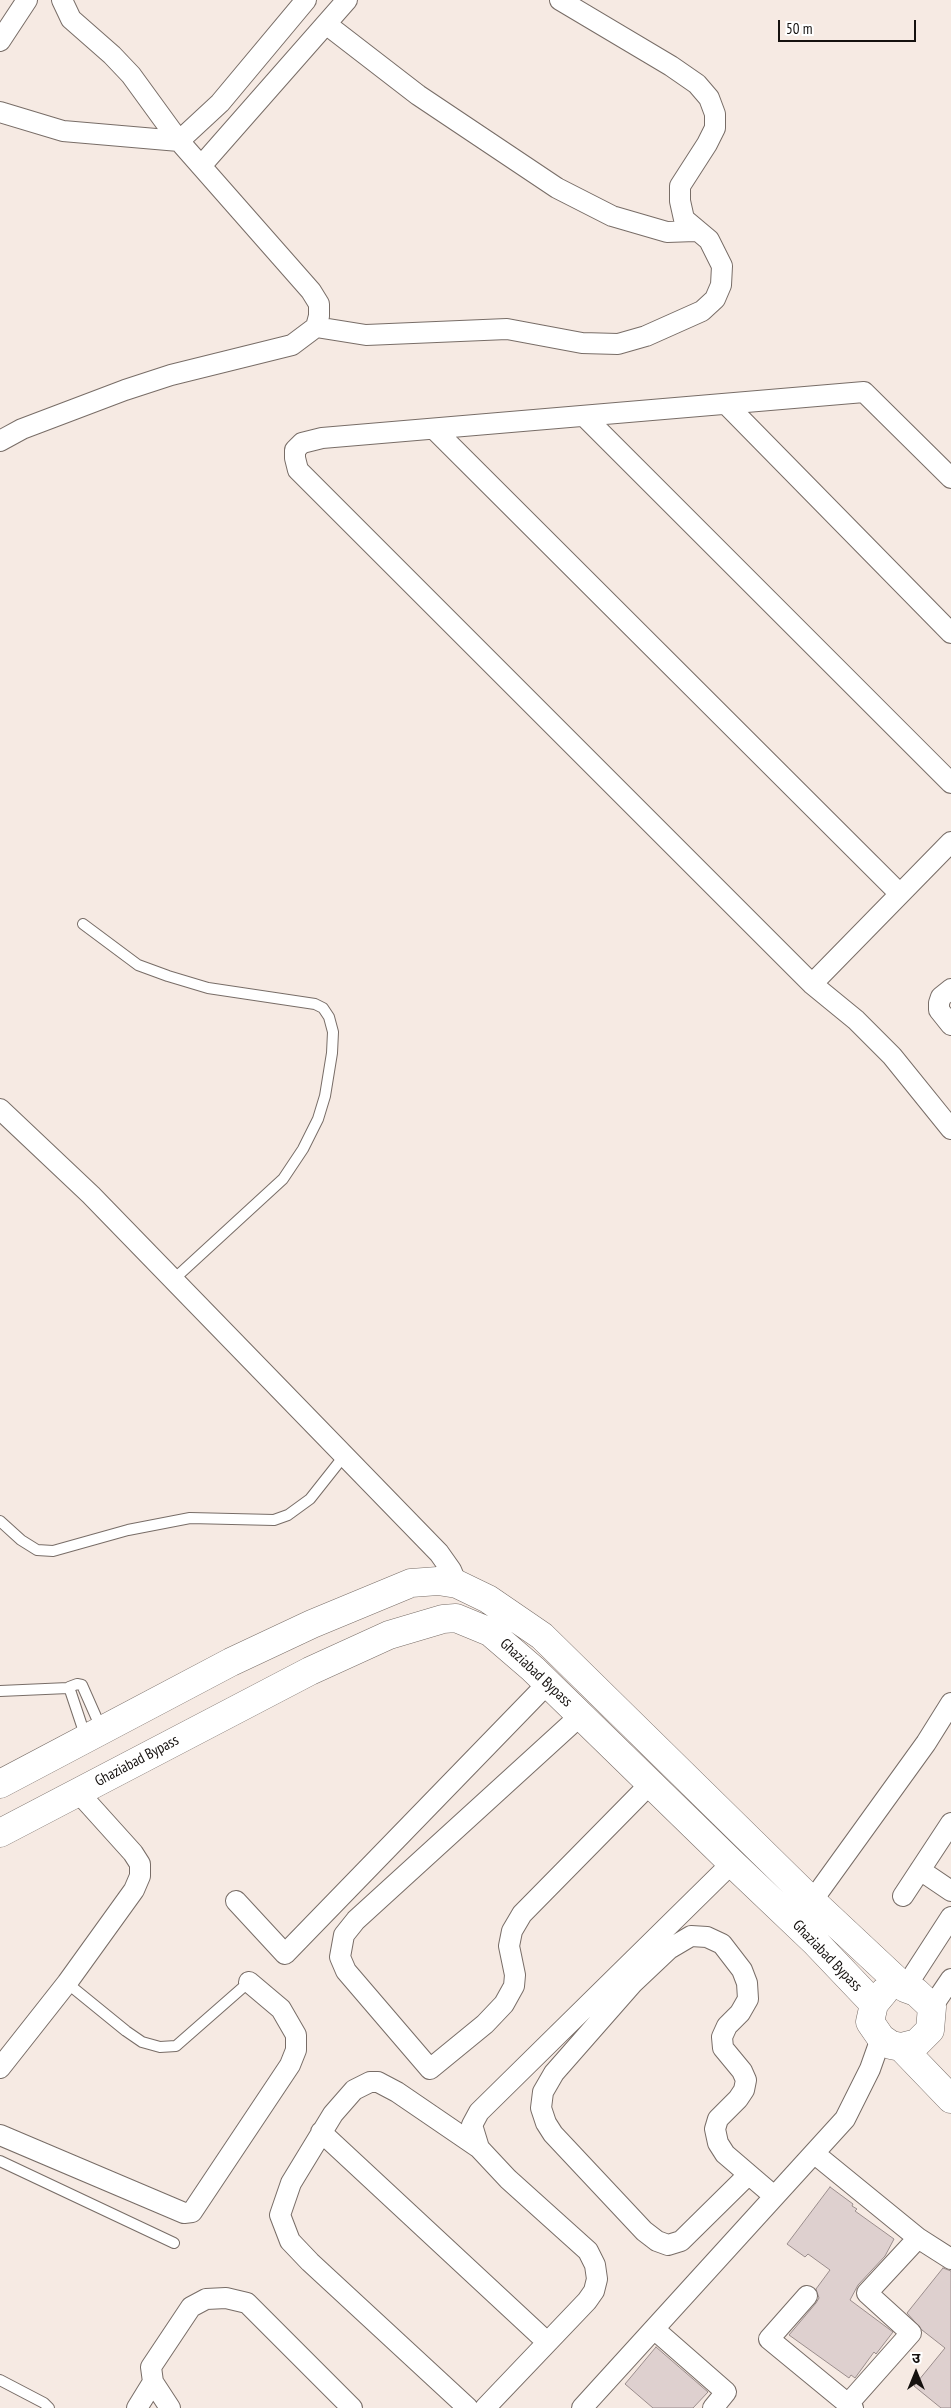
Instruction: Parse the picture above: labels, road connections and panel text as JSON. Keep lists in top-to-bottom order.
{
  "streets": {
    "highway": ["Ghaziabad Bypass"]
  },
  "scale_bar": "50 m",
  "north": "top"
}
